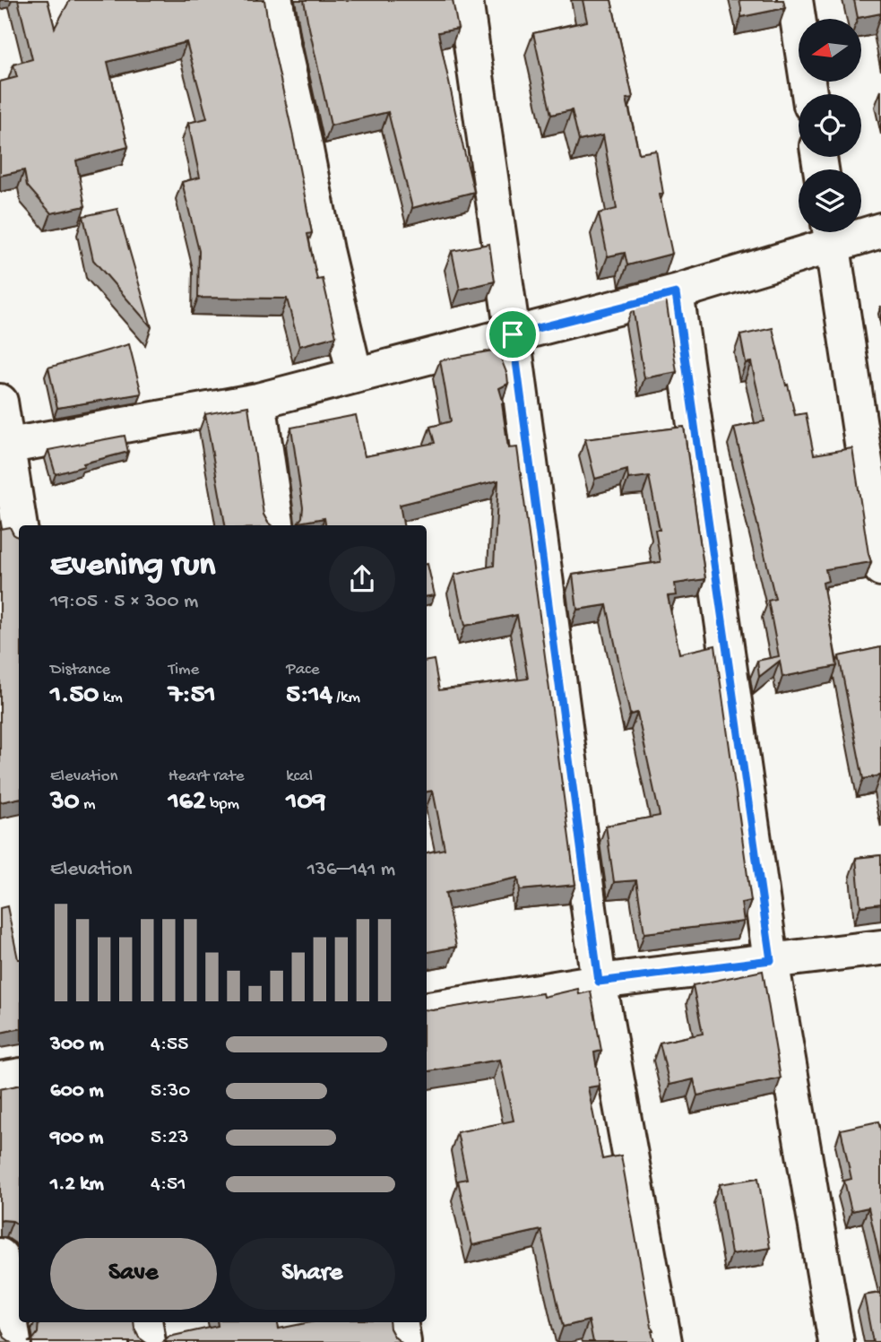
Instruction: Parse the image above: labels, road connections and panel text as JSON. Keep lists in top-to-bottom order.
{
  "north": "left",
  "page": {
    "heading": ["Evening run", "19:05 · 5 × 300 m"],
    "stats": [
      ["Distance", "1.50 km"],
      ["Time", "7:51"],
      ["Pace", "5:14 /km"],
      ["Elevation", "30 m"],
      ["Heart rate", "162 bpm"],
      ["kcal", "109"]
    ],
    "chart": ["Elevation", "136–141 m"],
    "list": [
      {
        "name": "300 m",
        "note": "4:55"
      },
      {
        "name": "600 m",
        "note": "5:30"
      },
      {
        "name": "900 m",
        "note": "5:23"
      },
      {
        "name": "1.2 km",
        "note": "4:51"
      }
    ],
    "buttons": ["Save", "Share"]
  }
}
